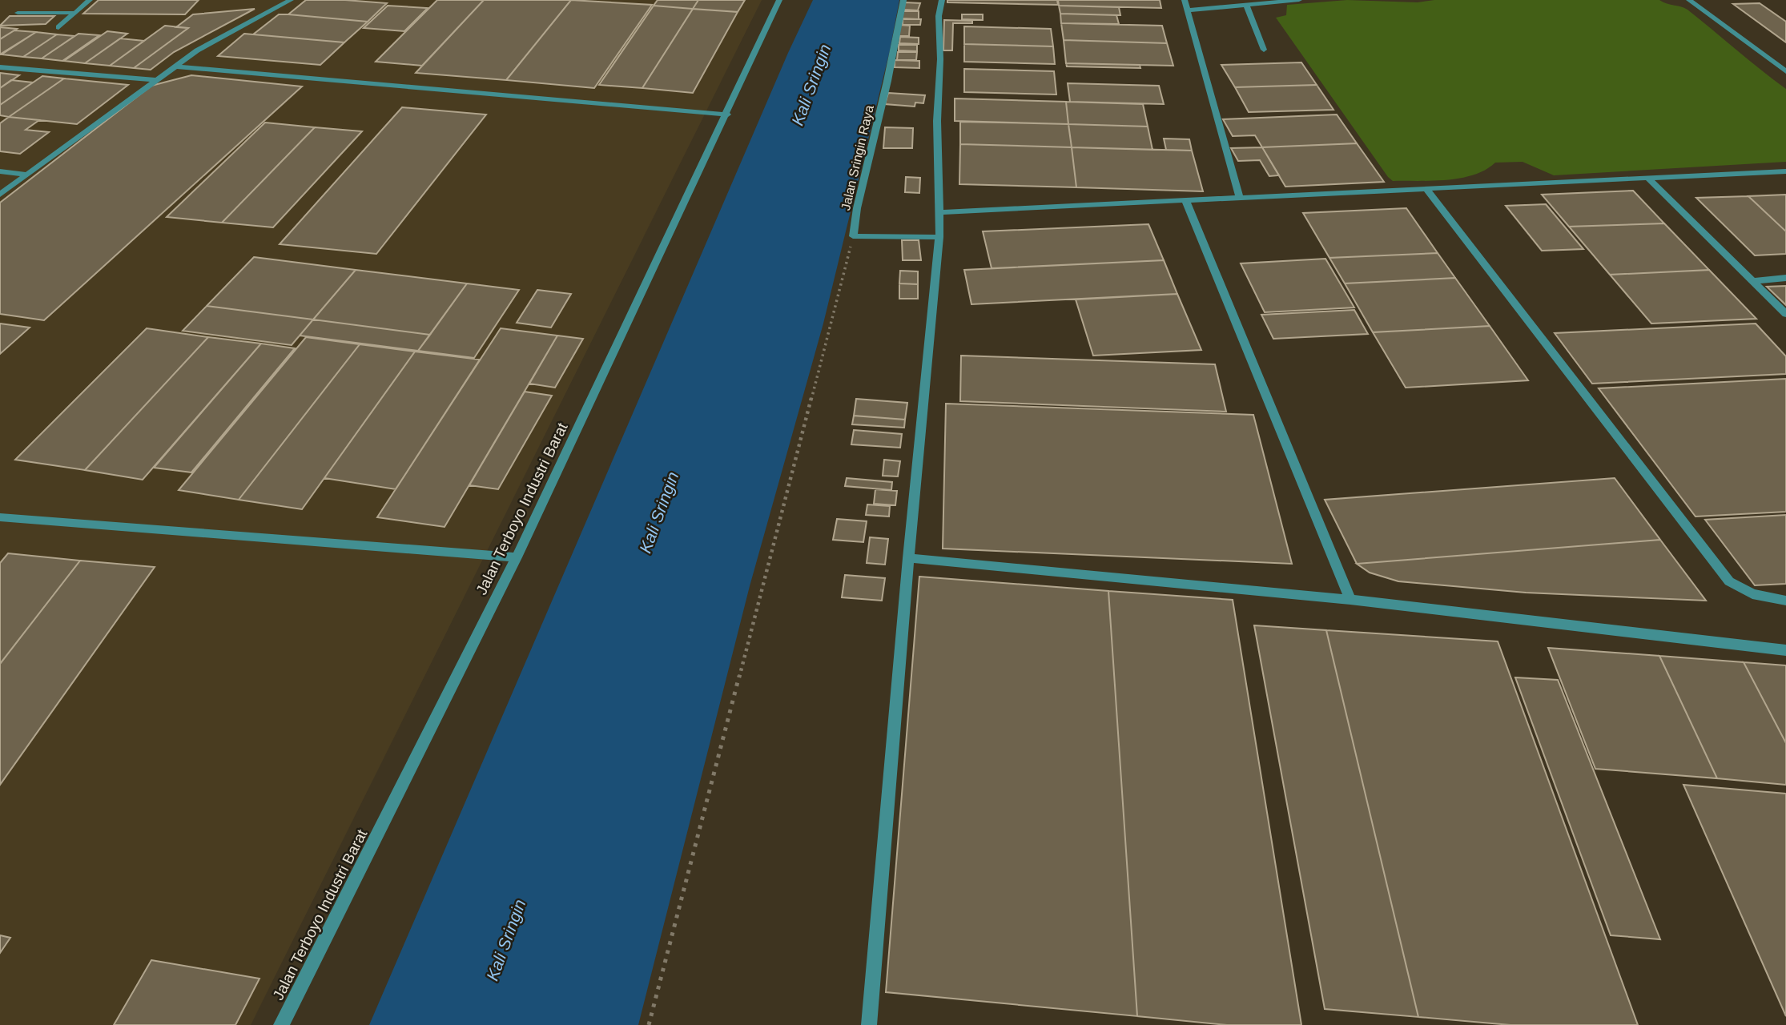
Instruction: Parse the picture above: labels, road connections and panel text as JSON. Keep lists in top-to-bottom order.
{
  "streets": {
    "street": ["Jalan Sringin Raya", "Jalan Terboyo Industri Barat"]
  },
  "water": ["Kali Sringin"]
}
